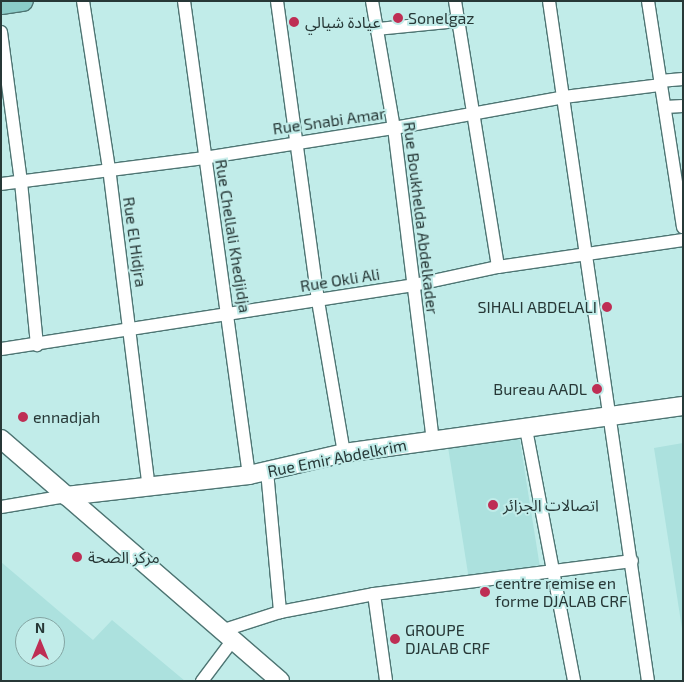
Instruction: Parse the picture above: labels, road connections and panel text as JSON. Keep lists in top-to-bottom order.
{
  "streets": {
    "street": [
      "Rue Snabi Amar",
      "Rue Boukhelda Abdelkader",
      "Rue Chellali Khedjidja",
      "Rue El Hidjra",
      "Rue Okli Ali",
      "Rue Emir Abdelkrim"
    ]
  },
  "crossings": [
    ["Rue Snabi Amar", "Rue Boukhelda Abdelkader"],
    ["Rue Snabi Amar", "Rue Chellali Khedjidja"],
    ["Rue Snabi Amar", "Rue El Hidjra"],
    ["Rue Boukhelda Abdelkader", "Rue Okli Ali"],
    ["Rue Boukhelda Abdelkader", "Rue Emir Abdelkrim"],
    ["Rue Chellali Khedjidja", "Rue Okli Ali"],
    ["Rue Chellali Khedjidja", "Rue Emir Abdelkrim"],
    ["Rue El Hidjra", "Rue Okli Ali"],
    ["Rue El Hidjra", "Rue Emir Abdelkrim"]
  ],
  "places": [
    "Sonelgaz",
    "عيادة شيالي",
    "SIHALI ABDELALI",
    "Bureau AADL",
    "ennadjah",
    "اتصالات الجزائر",
    "مركز الصحة",
    "centre remise en forme DJALAB CRF",
    "GROUPE DJALAB CRF"
  ],
  "north": "top"
}
